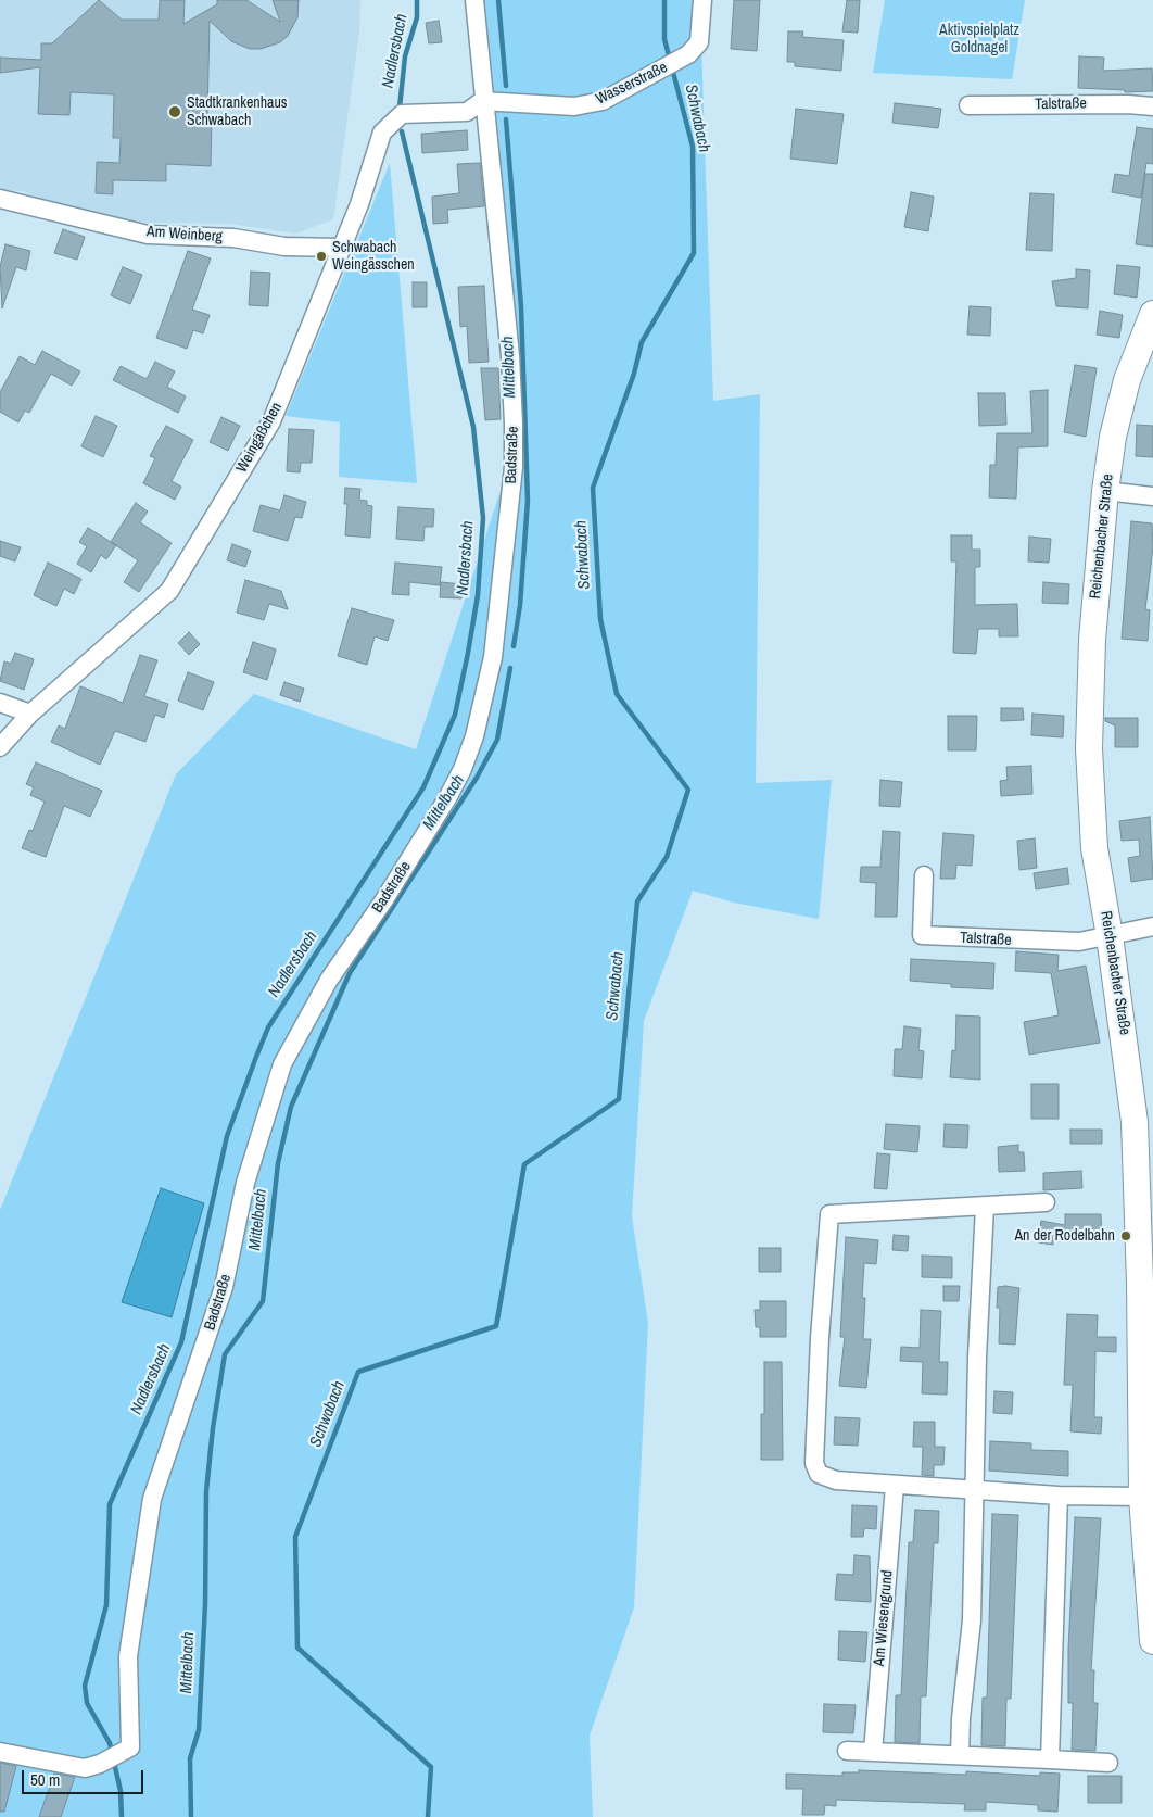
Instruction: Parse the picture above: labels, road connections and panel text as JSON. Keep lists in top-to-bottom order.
{
  "streets": {
    "main road": ["Reichenbacher Straße"],
    "street": [
      "Wasserstraße",
      "Talstraße",
      "Am Weinberg",
      "Weingäßchen",
      "Badstraße",
      "Am Wiesengrund"
    ]
  },
  "crossings": [
    ["Wasserstraße", "Weingäßchen"],
    ["Wasserstraße", "Badstraße"],
    ["Talstraße", "Reichenbacher Straße"],
    ["Am Weinberg", "Weingäßchen"],
    ["Weingäßchen", "Badstraße"]
  ],
  "water": ["Nadlersbach", "Schwabach", "Mittelbach"],
  "parks": ["Aktivspielplatz Goldnagel"],
  "places": ["Stadtkrankenhaus Schwabach", "Schwabach Weingässchen", "An der Rodelbahn"],
  "scale_bar": "50 m"
}
